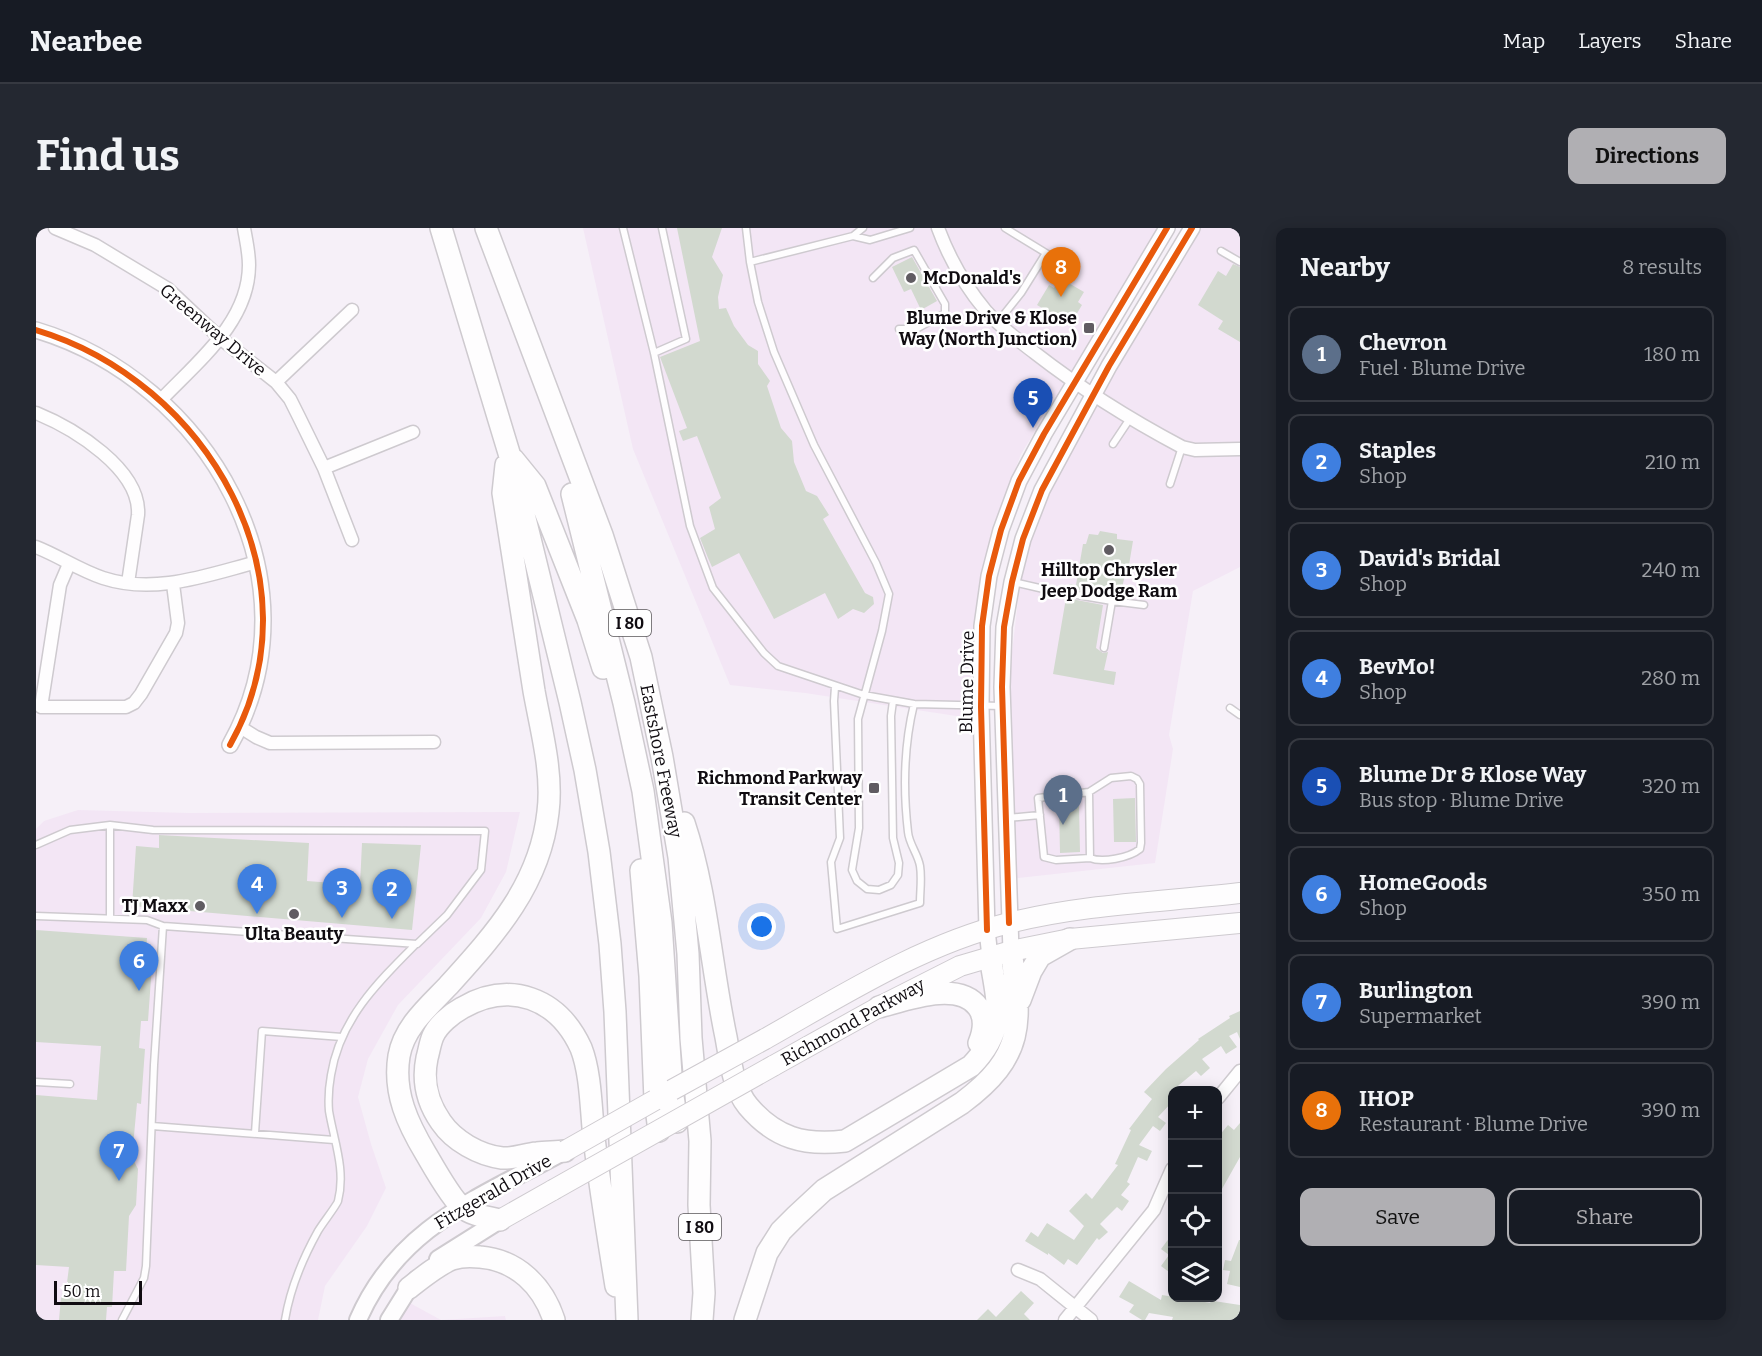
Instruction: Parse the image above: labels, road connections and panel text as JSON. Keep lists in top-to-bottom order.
{
  "streets": {
    "highway": ["I 80", "Eastshore Freeway", "Richmond Parkway"],
    "main road": ["Fitzgerald Drive"],
    "street": ["Greenway Drive", "Blume Drive"]
  },
  "crossings": [
    ["Blume Drive", "Richmond Parkway"],
    ["Richmond Parkway", "Fitzgerald Drive"]
  ],
  "places": {
    "other": [
      "McDonald's",
      "Hilltop Chrysler Jeep Dodge Ram",
      "TJ Maxx",
      "Ulta Beauty"
    ],
    "transit": ["Blume Drive & Klose Way (North Junction)", "Richmond Parkway Transit Center"]
  },
  "scale_bar": "50 m",
  "page": {
    "header": "Nearbee",
    "nav": ["Map", "Layers", "Share"],
    "buttons": [
      "Directions",
      ["Save", "Share"]
    ],
    "title": "Find us",
    "heading": ["Nearby", "8 results"],
    "pins": [
      "8",
      "5",
      "1",
      "4",
      "3",
      "2",
      "6",
      "7"
    ],
    "list": [
      {
        "mark": "1",
        "name": "Chevron",
        "note": "Fuel · Blume Drive",
        "value": "180 m"
      },
      {
        "mark": "2",
        "name": "Staples",
        "note": "Shop",
        "value": "210 m"
      },
      {
        "mark": "3",
        "name": "David's Bridal",
        "note": "Shop",
        "value": "240 m"
      },
      {
        "mark": "4",
        "name": "BevMo!",
        "note": "Shop",
        "value": "280 m"
      },
      {
        "mark": "5",
        "name": "Blume Dr & Klose Way",
        "note": "Bus stop · Blume Drive",
        "value": "320 m"
      },
      {
        "mark": "6",
        "name": "HomeGoods",
        "note": "Shop",
        "value": "350 m"
      },
      {
        "mark": "7",
        "name": "Burlington",
        "note": "Supermarket",
        "value": "390 m"
      },
      {
        "mark": "8",
        "name": "IHOP",
        "note": "Restaurant · Blume Drive",
        "value": "390 m"
      }
    ],
    "map_buttons": ["+", "−"],
    "scale": "50 m"
  }
}
